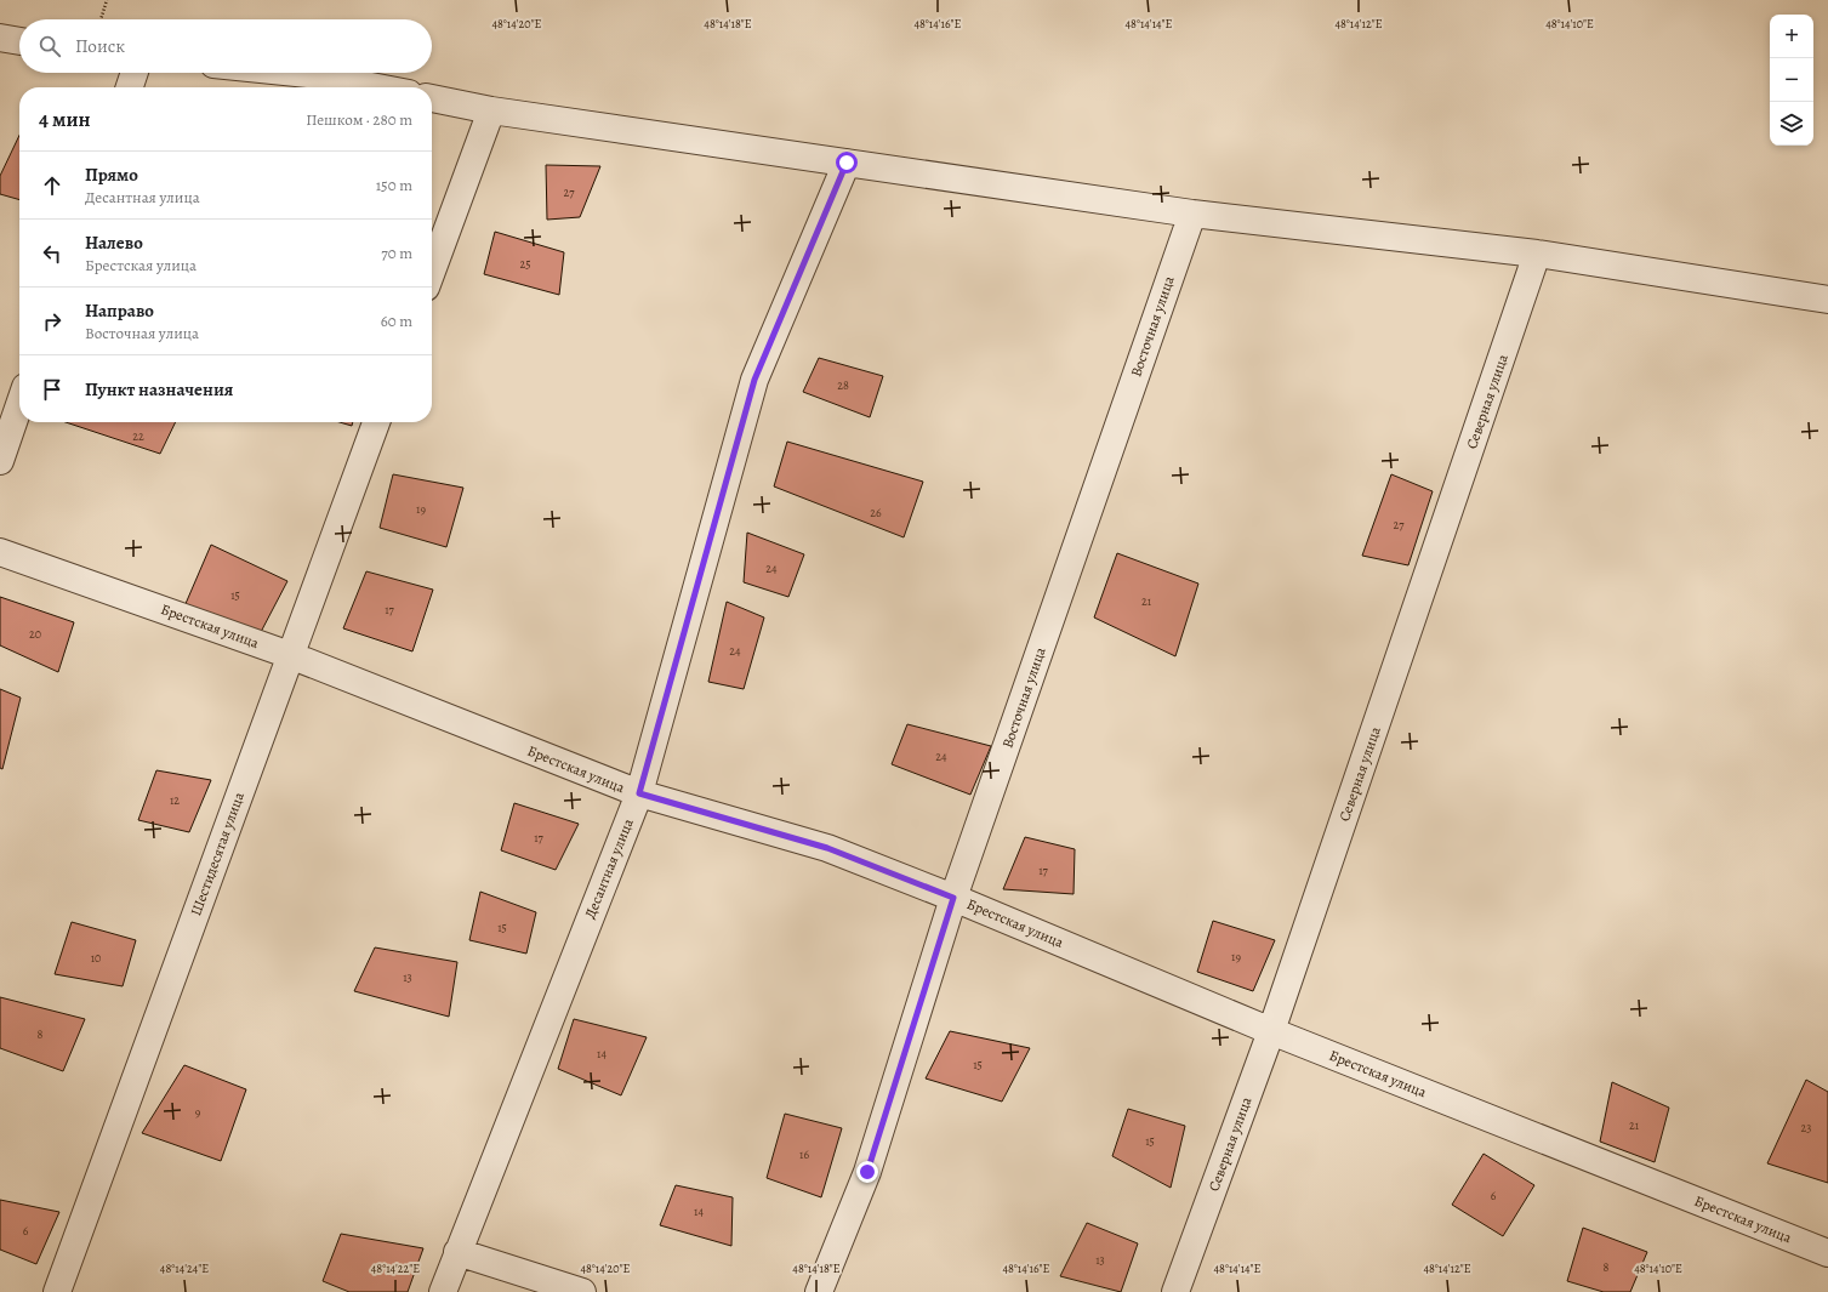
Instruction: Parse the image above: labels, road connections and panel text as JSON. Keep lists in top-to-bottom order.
{
  "streets": {
    "street": [
      "Восточная улица",
      "Северная улица",
      "Брестская улица",
      "Шестидесятая улица",
      "Десантная улица"
    ]
  },
  "crossings": [
    ["Восточная улица", "Брестская улица"],
    ["Северная улица", "Брестская улица"],
    ["Брестская улица", "Шестидесятая улица"],
    ["Брестская улица", "Десантная улица"]
  ],
  "house_numbers": [
    "27",
    "25",
    "28",
    "22",
    "19",
    "26",
    "27",
    "24",
    "15",
    "21",
    "17",
    "20",
    "24",
    "24",
    "12",
    "17",
    "17",
    "15",
    "19",
    "10",
    "13",
    "8",
    "14",
    "15",
    "9",
    "21",
    "23",
    "15",
    "16",
    "6",
    "14",
    "6",
    "13",
    "8"
  ],
  "page": {
    "map_buttons": ["+", "−"],
    "search": "Поиск",
    "heading": ["4 мин", "Пешком · 280 m"],
    "list": [
      ["Прямо", "Десантная улица", "150 m"],
      ["Налево", "Брестская улица", "70 m"],
      ["Направо", "Восточная улица", "60 m"],
      "Пункт назначения"
    ]
  },
  "coordinates": [
    "48°14'20\"E",
    "48°14'18\"E",
    "48°14'16\"E",
    "48°14'14\"E",
    "48°14'12\"E",
    "48°14'10\"E",
    "48°14'24\"E",
    "48°14'22\"E"
  ]
}
